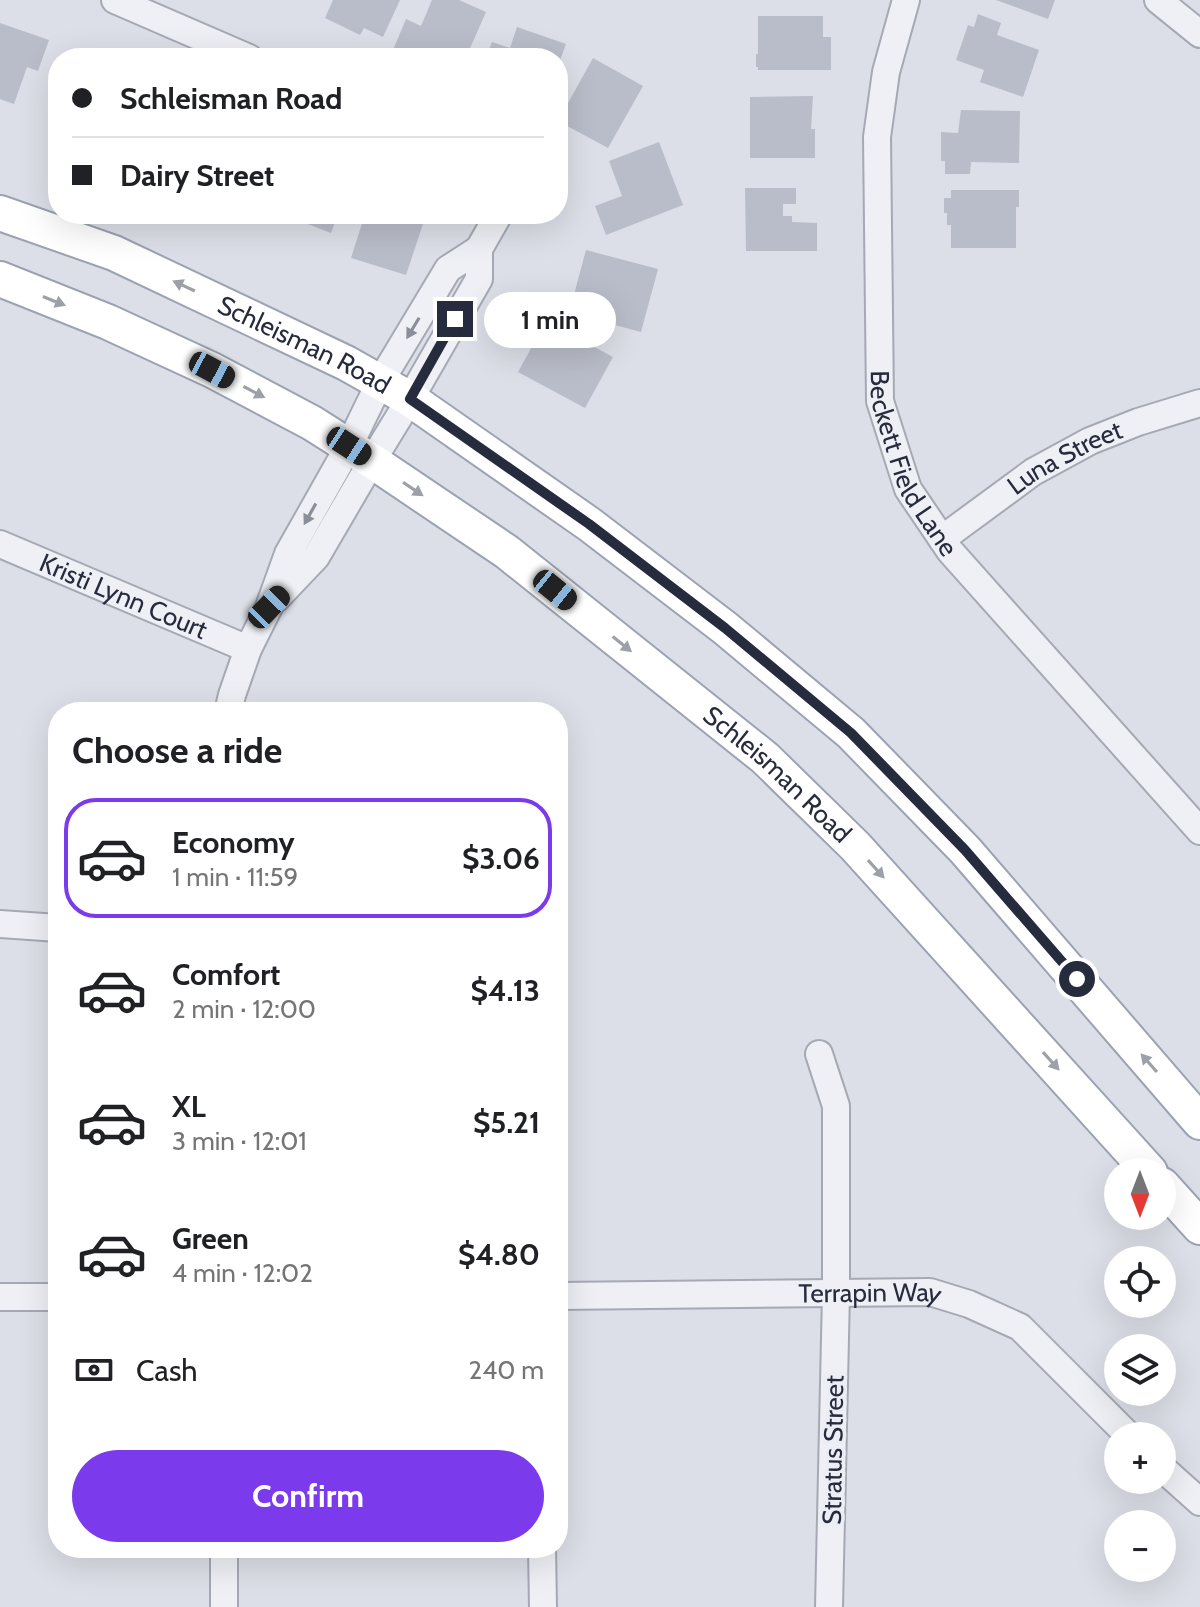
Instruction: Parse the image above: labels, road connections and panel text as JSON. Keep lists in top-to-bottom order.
{
  "streets": {
    "main road": ["Schleisman Road"],
    "street": [
      "Beckett Field Lane",
      "Luna Street",
      "Kristi Lynn Court",
      "Terrapin Way",
      "Stratus Street"
    ]
  },
  "crossings": [
    ["Beckett Field Lane", "Luna Street"],
    ["Terrapin Way", "Stratus Street"]
  ],
  "north": "bottom",
  "page": {
    "banner": ["Schleisman Road", "Dairy Street"],
    "bubble": "1 min",
    "heading": "Choose a ride",
    "list": [
      {
        "name": "Economy",
        "note": "1 min · 11:59",
        "value": "$3.06"
      },
      {
        "name": "Comfort",
        "note": "2 min · 12:00",
        "value": "$4.13"
      },
      {
        "name": "XL",
        "note": "3 min · 12:01",
        "value": "$5.21"
      },
      {
        "name": "Green",
        "note": "4 min · 12:02",
        "value": "$4.80"
      }
    ],
    "map_buttons": ["+", "−"],
    "pay": ["Cash", "240 m"],
    "buttons": "Confirm"
  }
}
